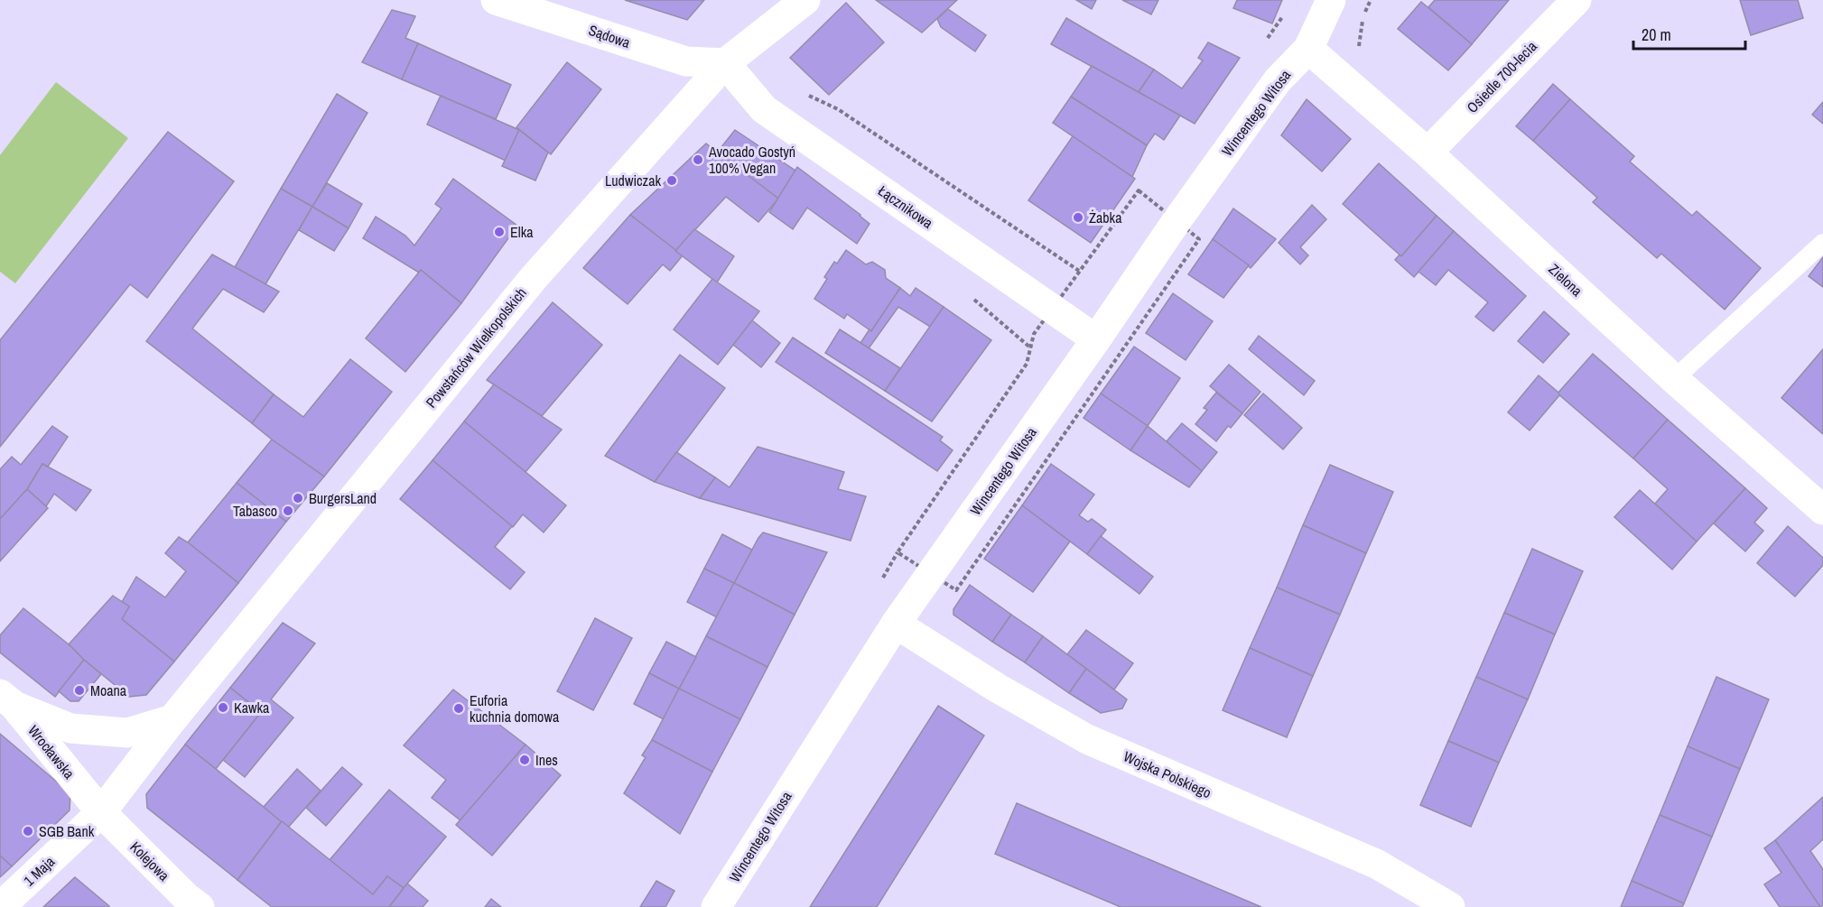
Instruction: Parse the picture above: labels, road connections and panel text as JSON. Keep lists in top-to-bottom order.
{
  "streets": {
    "street": [
      "Sądowa",
      "Osiedle 700-lecia",
      "Wincentego Witosa",
      "Łącznikowa",
      "Zielona",
      "Powstańców Wielkopolskich",
      "Wrocławska",
      "Wojska Polskiego",
      "Kolejowa",
      "1 Maja"
    ]
  },
  "crossings": [
    ["Sądowa", "Łącznikowa"],
    ["Sądowa", "Powstańców Wielkopolskich"],
    ["Osiedle 700-lecia", "Zielona"],
    ["Wincentego Witosa", "Łącznikowa"],
    ["Wincentego Witosa", "Zielona"],
    ["Wincentego Witosa", "Wojska Polskiego"],
    ["Łącznikowa", "Powstańców Wielkopolskich"],
    ["Powstańców Wielkopolskich", "Wrocławska"],
    ["Powstańców Wielkopolskich", "Kolejowa"],
    ["Powstańców Wielkopolskich", "1 Maja"],
    ["Wrocławska", "Kolejowa"],
    ["Wrocławska", "1 Maja"],
    ["Kolejowa", "1 Maja"]
  ],
  "places": [
    "Avocado Gostyń 100% Vegan",
    "Ludwiczak",
    "Żabka",
    "Elka",
    "BurgersLand",
    "Tabasco",
    "Moana",
    "Kawka",
    "Euforia kuchnia domowa",
    "Ines",
    "SGB Bank"
  ],
  "scale_bar": "20 m"
}
